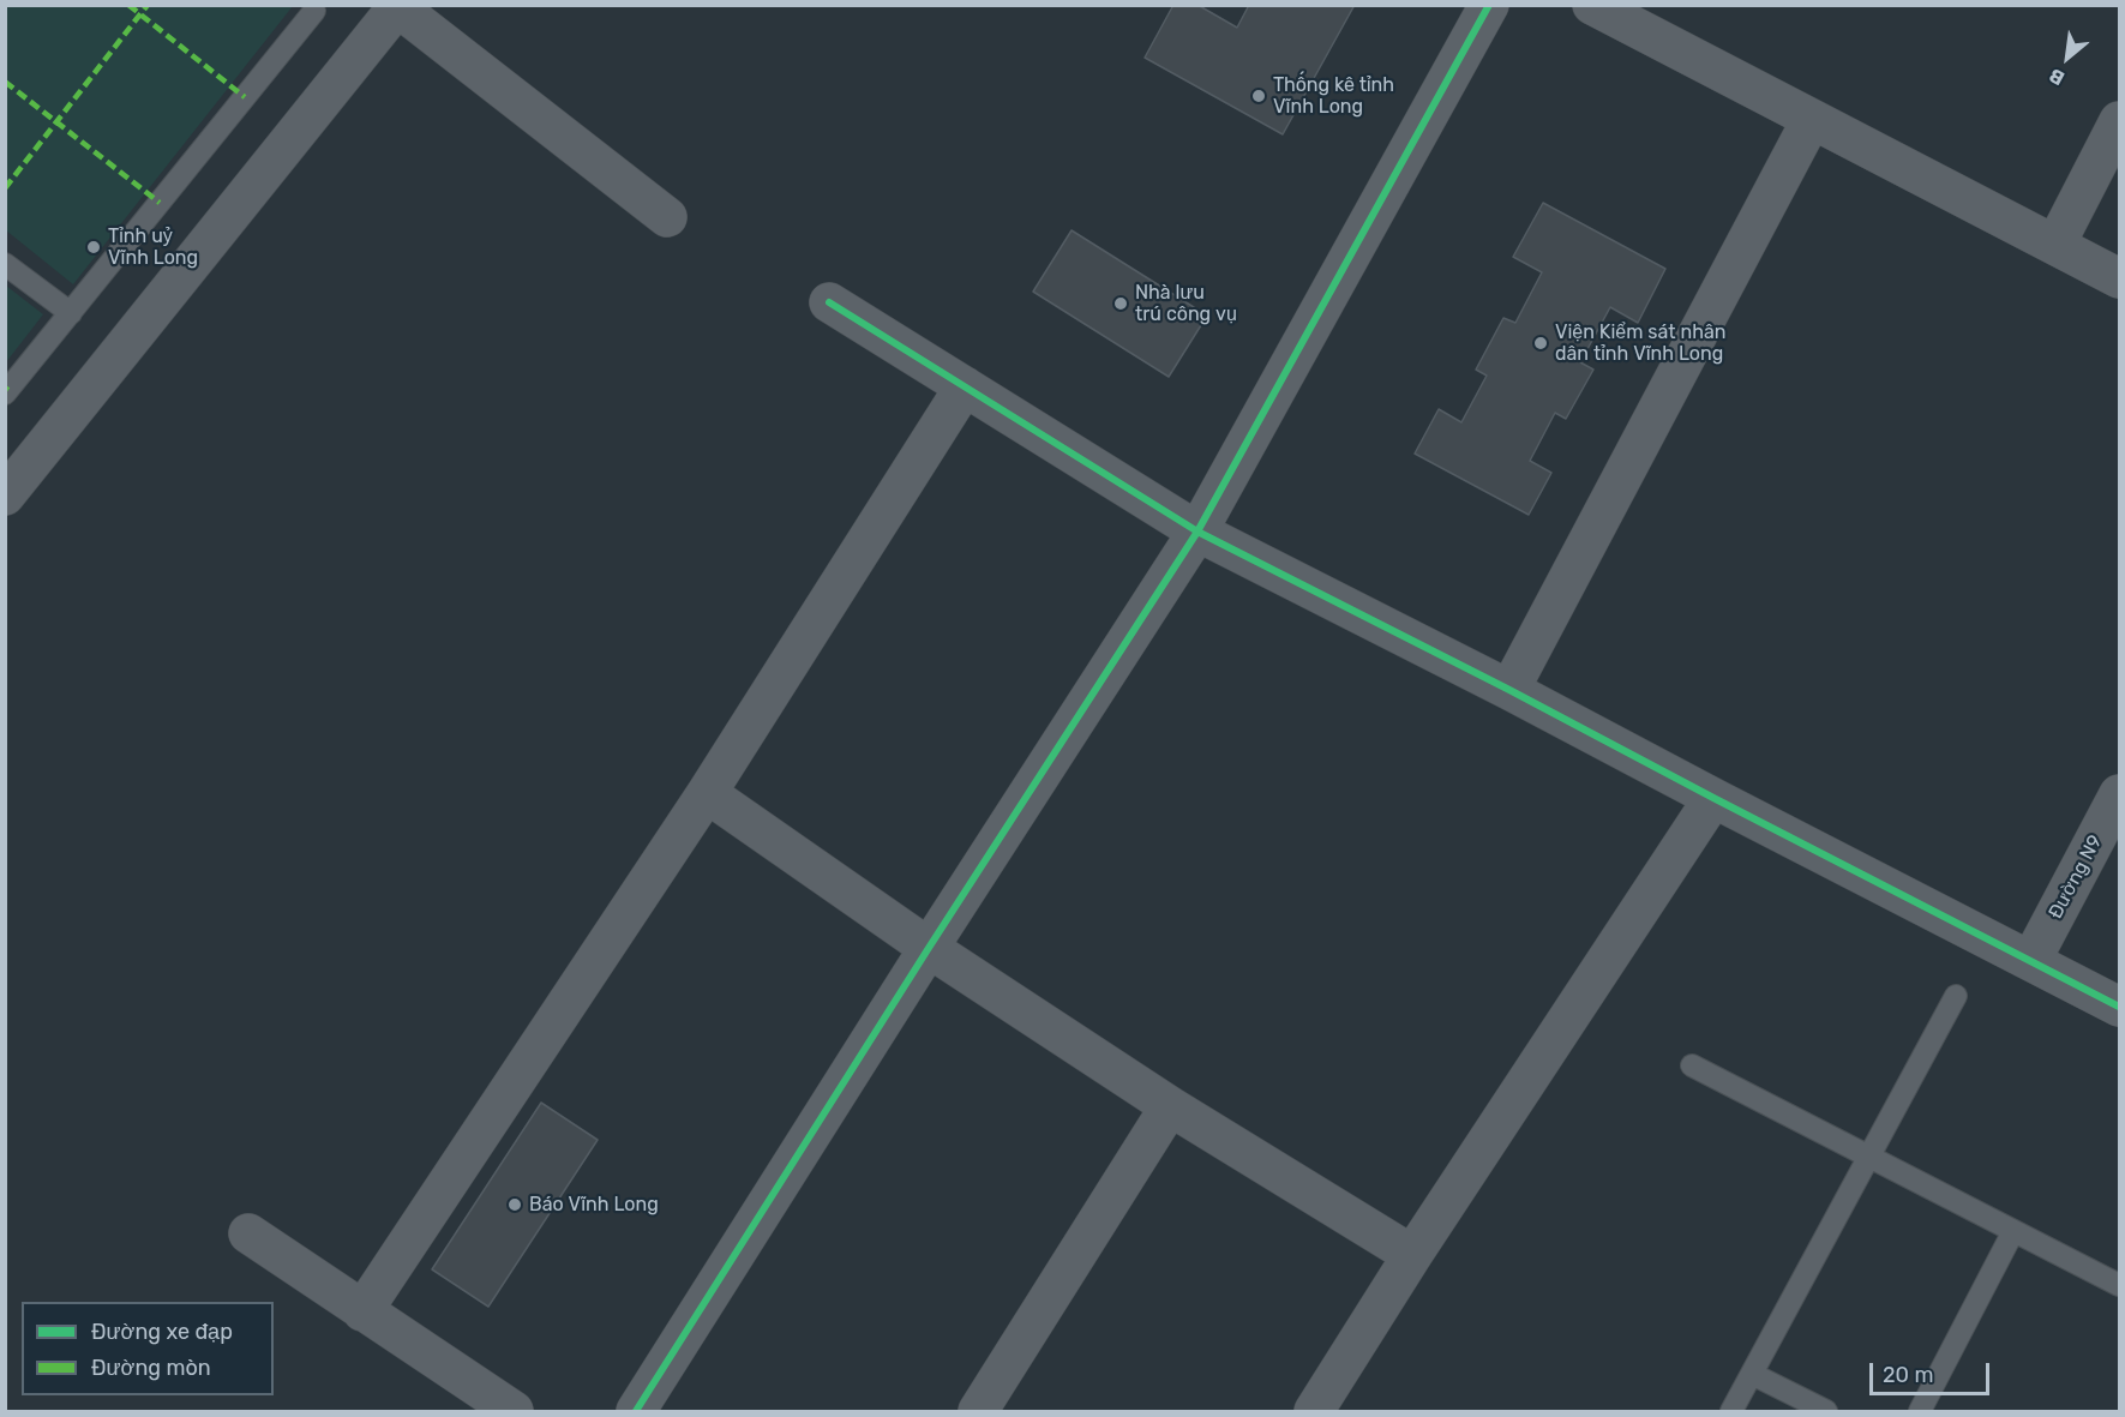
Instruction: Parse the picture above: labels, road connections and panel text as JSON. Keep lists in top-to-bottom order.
{
  "streets": {
    "street": ["Đường N9"]
  },
  "places": [
    "Thống kê tỉnh Vĩnh Long",
    "Tỉnh uỷ Vĩnh Long",
    "Nhà lưu trú công vụ",
    "Viện Kiểm sát nhân dân tỉnh Vĩnh Long",
    "Báo Vĩnh Long"
  ],
  "legend": ["Đường xe đạp", "Đường mòn"],
  "scale_bar": "20 m",
  "north": "bottom left"
}
